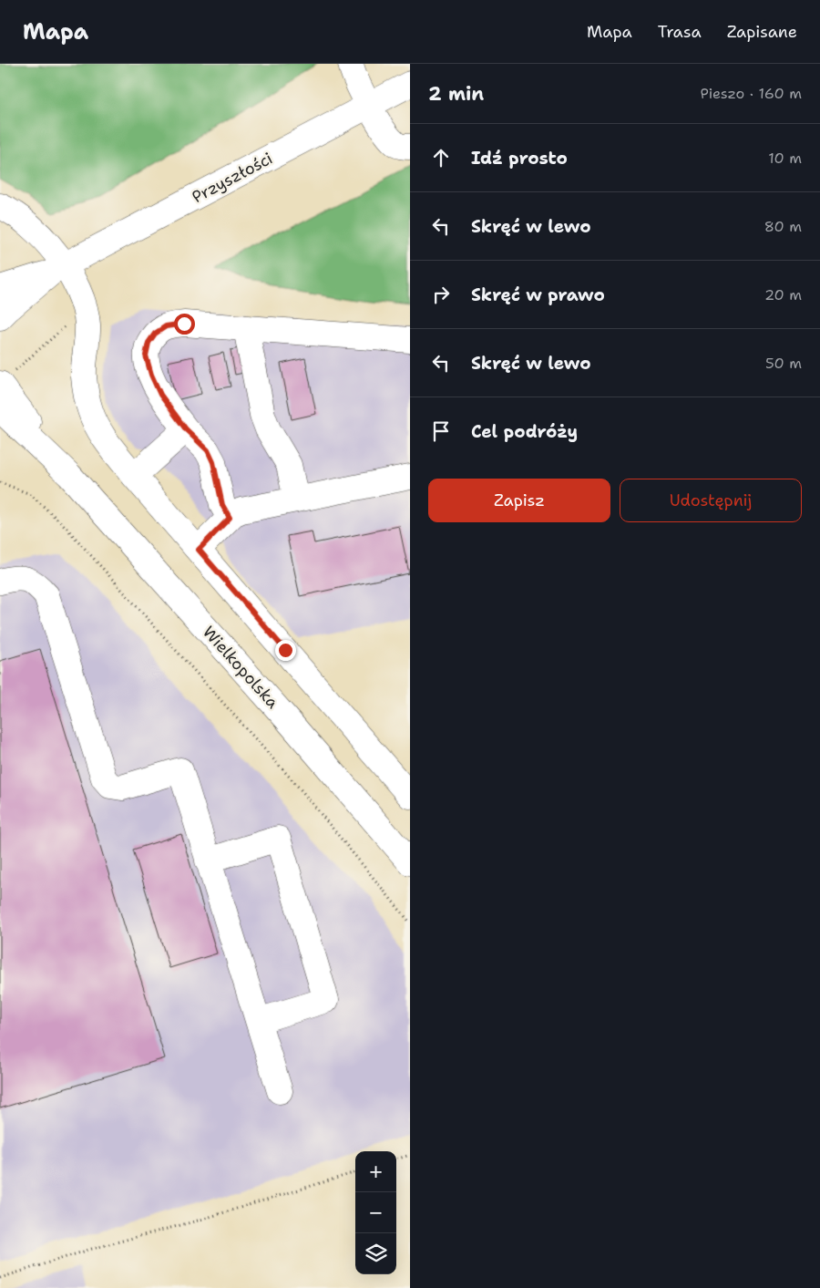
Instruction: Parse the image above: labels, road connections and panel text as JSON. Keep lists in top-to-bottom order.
{
  "streets": {
    "street": ["Przyszłości", "Wielkopolska"]
  },
  "page": {
    "header": "Mapa",
    "nav": ["Mapa", "Trasa", "Zapisane"],
    "heading": ["2 min", "Pieszo · 160 m"],
    "list": [
      ["Idź prosto", "10 m"],
      ["Skręć w lewo", "80 m"],
      ["Skręć w prawo", "20 m"],
      ["Skręć w lewo", "50 m"],
      "Cel podróży"
    ],
    "buttons": ["Zapisz", "Udostępnij"],
    "map_buttons": ["+", "−"]
  }
}
